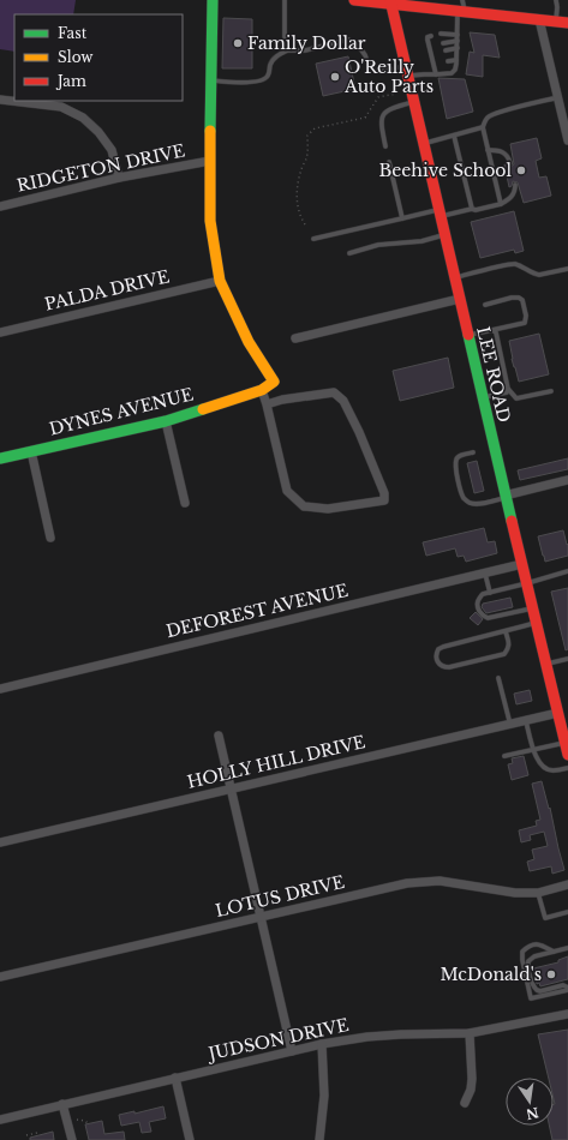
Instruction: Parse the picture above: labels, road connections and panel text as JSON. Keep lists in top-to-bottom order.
{
  "streets": {
    "main road": ["LEE ROAD", "DYNES AVENUE"],
    "street": [
      "RIDGETON DRIVE",
      "PALDA DRIVE",
      "DEFOREST AVENUE",
      "HOLLY HILL DRIVE",
      "LOTUS DRIVE",
      "JUDSON DRIVE"
    ]
  },
  "crossings": [
    ["PALDA DRIVE", "DYNES AVENUE"],
    ["LEE ROAD", "DEFOREST AVENUE"],
    ["LEE ROAD", "HOLLY HILL DRIVE"]
  ],
  "places": [
    "Family Dollar",
    "O'Reilly Auto Parts",
    "Beehive School",
    "McDonald's"
  ],
  "legend": ["Fast", "Slow", "Jam"],
  "north": "bottom"
}
